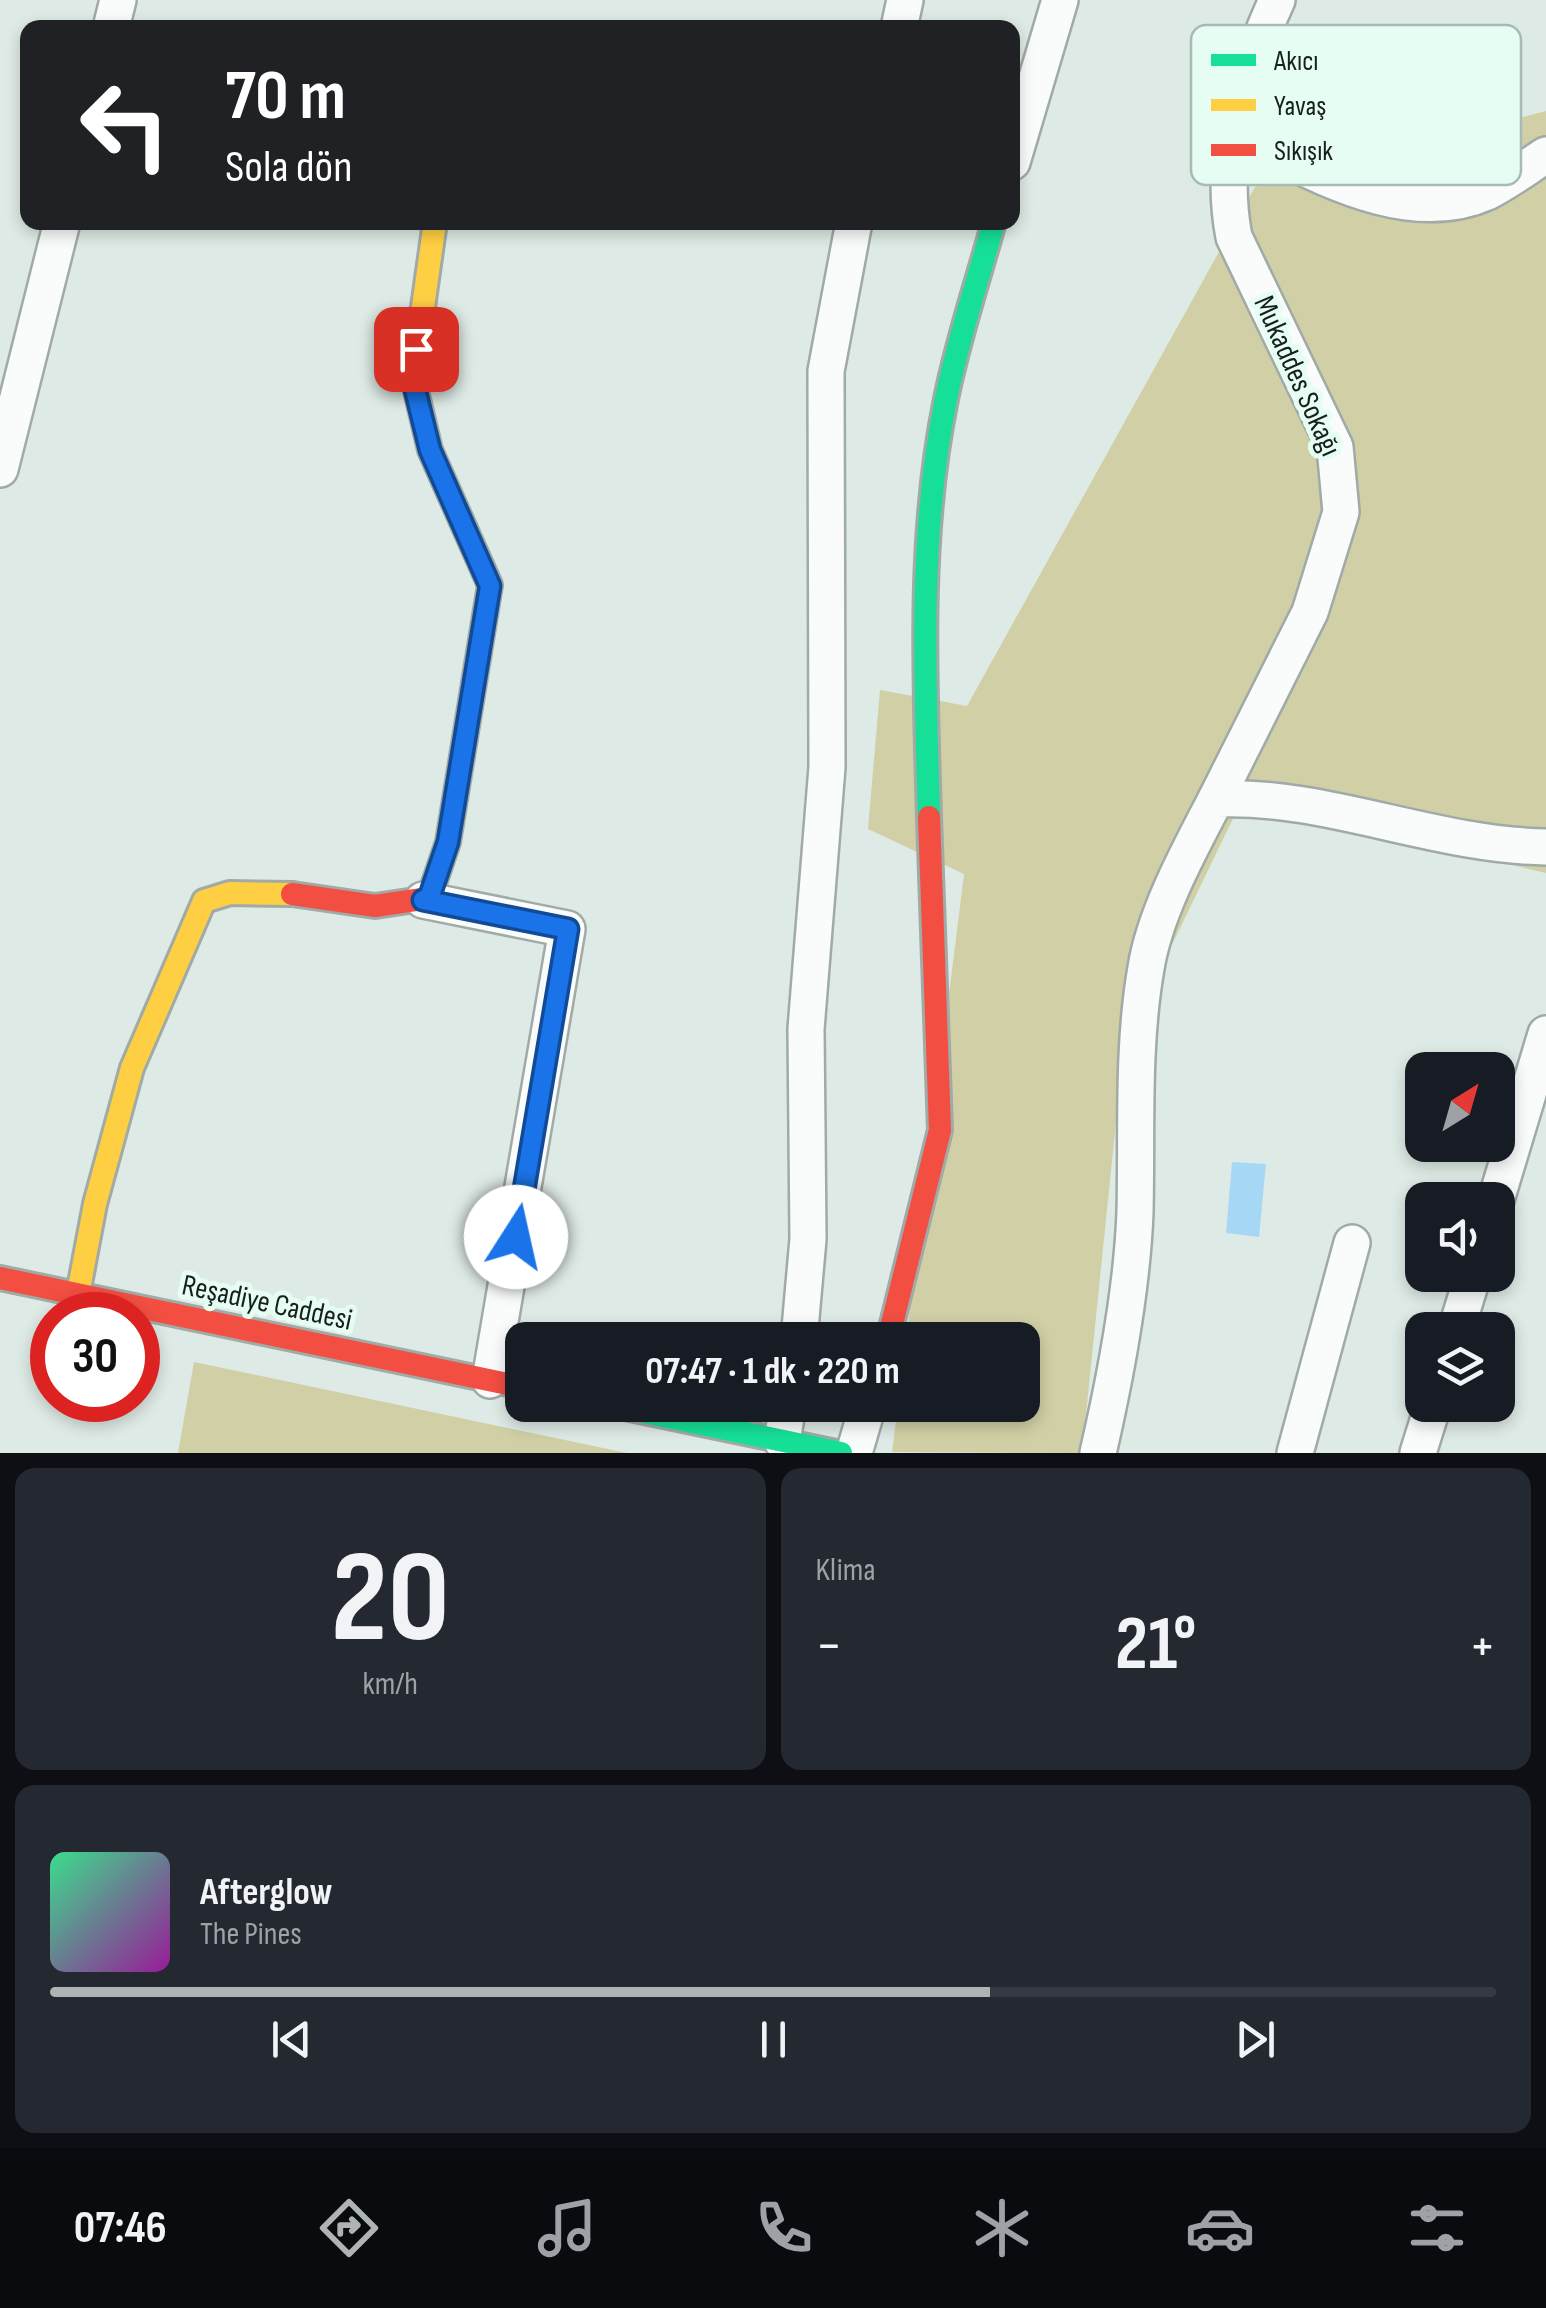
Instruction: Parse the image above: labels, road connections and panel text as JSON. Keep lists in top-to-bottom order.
{
  "streets": {
    "street": ["Mukaddes Sokağı", "Reşadiye Caddesi"]
  },
  "legend": ["Akıcı", "Yavaş", "Sıkışık"],
  "north": "top right",
  "page": {
    "turn": ["70 m", "Sola dön"],
    "limit": "30",
    "trip": "07:47 · 1 dk · 220 m",
    "tile": [
      ["20", "km/h"],
      "Klima"
    ],
    "heat": ["−", "21°", "+"],
    "song": ["Afterglow", "The Pines"],
    "tabs": "07:46"
  }
}
